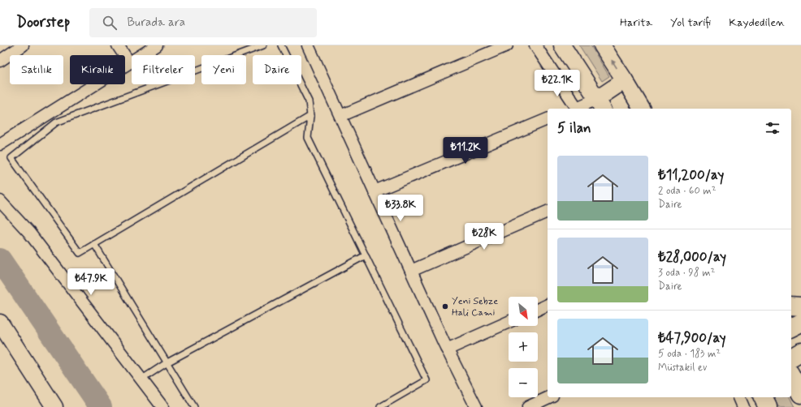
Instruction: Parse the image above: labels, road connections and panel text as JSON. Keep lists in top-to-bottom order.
{
  "places": ["Yeni Sebze Hali Cami"],
  "north": "bottom right",
  "page": {
    "header": "Doorstep",
    "search": "Burada ara",
    "nav": ["Harita", "Yol tarifi", "Kaydedilen"],
    "chip": [
      "Satılık",
      "Kiralık",
      "Filtreler",
      "Yeni",
      "Daire"
    ],
    "price": [
      "₺22.1K",
      "₺11.2K",
      "₺33.8K",
      "₺28K",
      "₺47.9K"
    ],
    "heading": "5 ilan",
    "list": [
      {
        "name": "₺11,200/ay",
        "note": "2 oda · 60 m² · Daire"
      },
      {
        "name": "₺28,000/ay",
        "note": "3 oda · 98 m² · Daire"
      },
      {
        "name": "₺47,900/ay",
        "note": "5 oda · 183 m² · Müstakil ev"
      }
    ],
    "map_buttons": ["+", "−"]
  }
}
